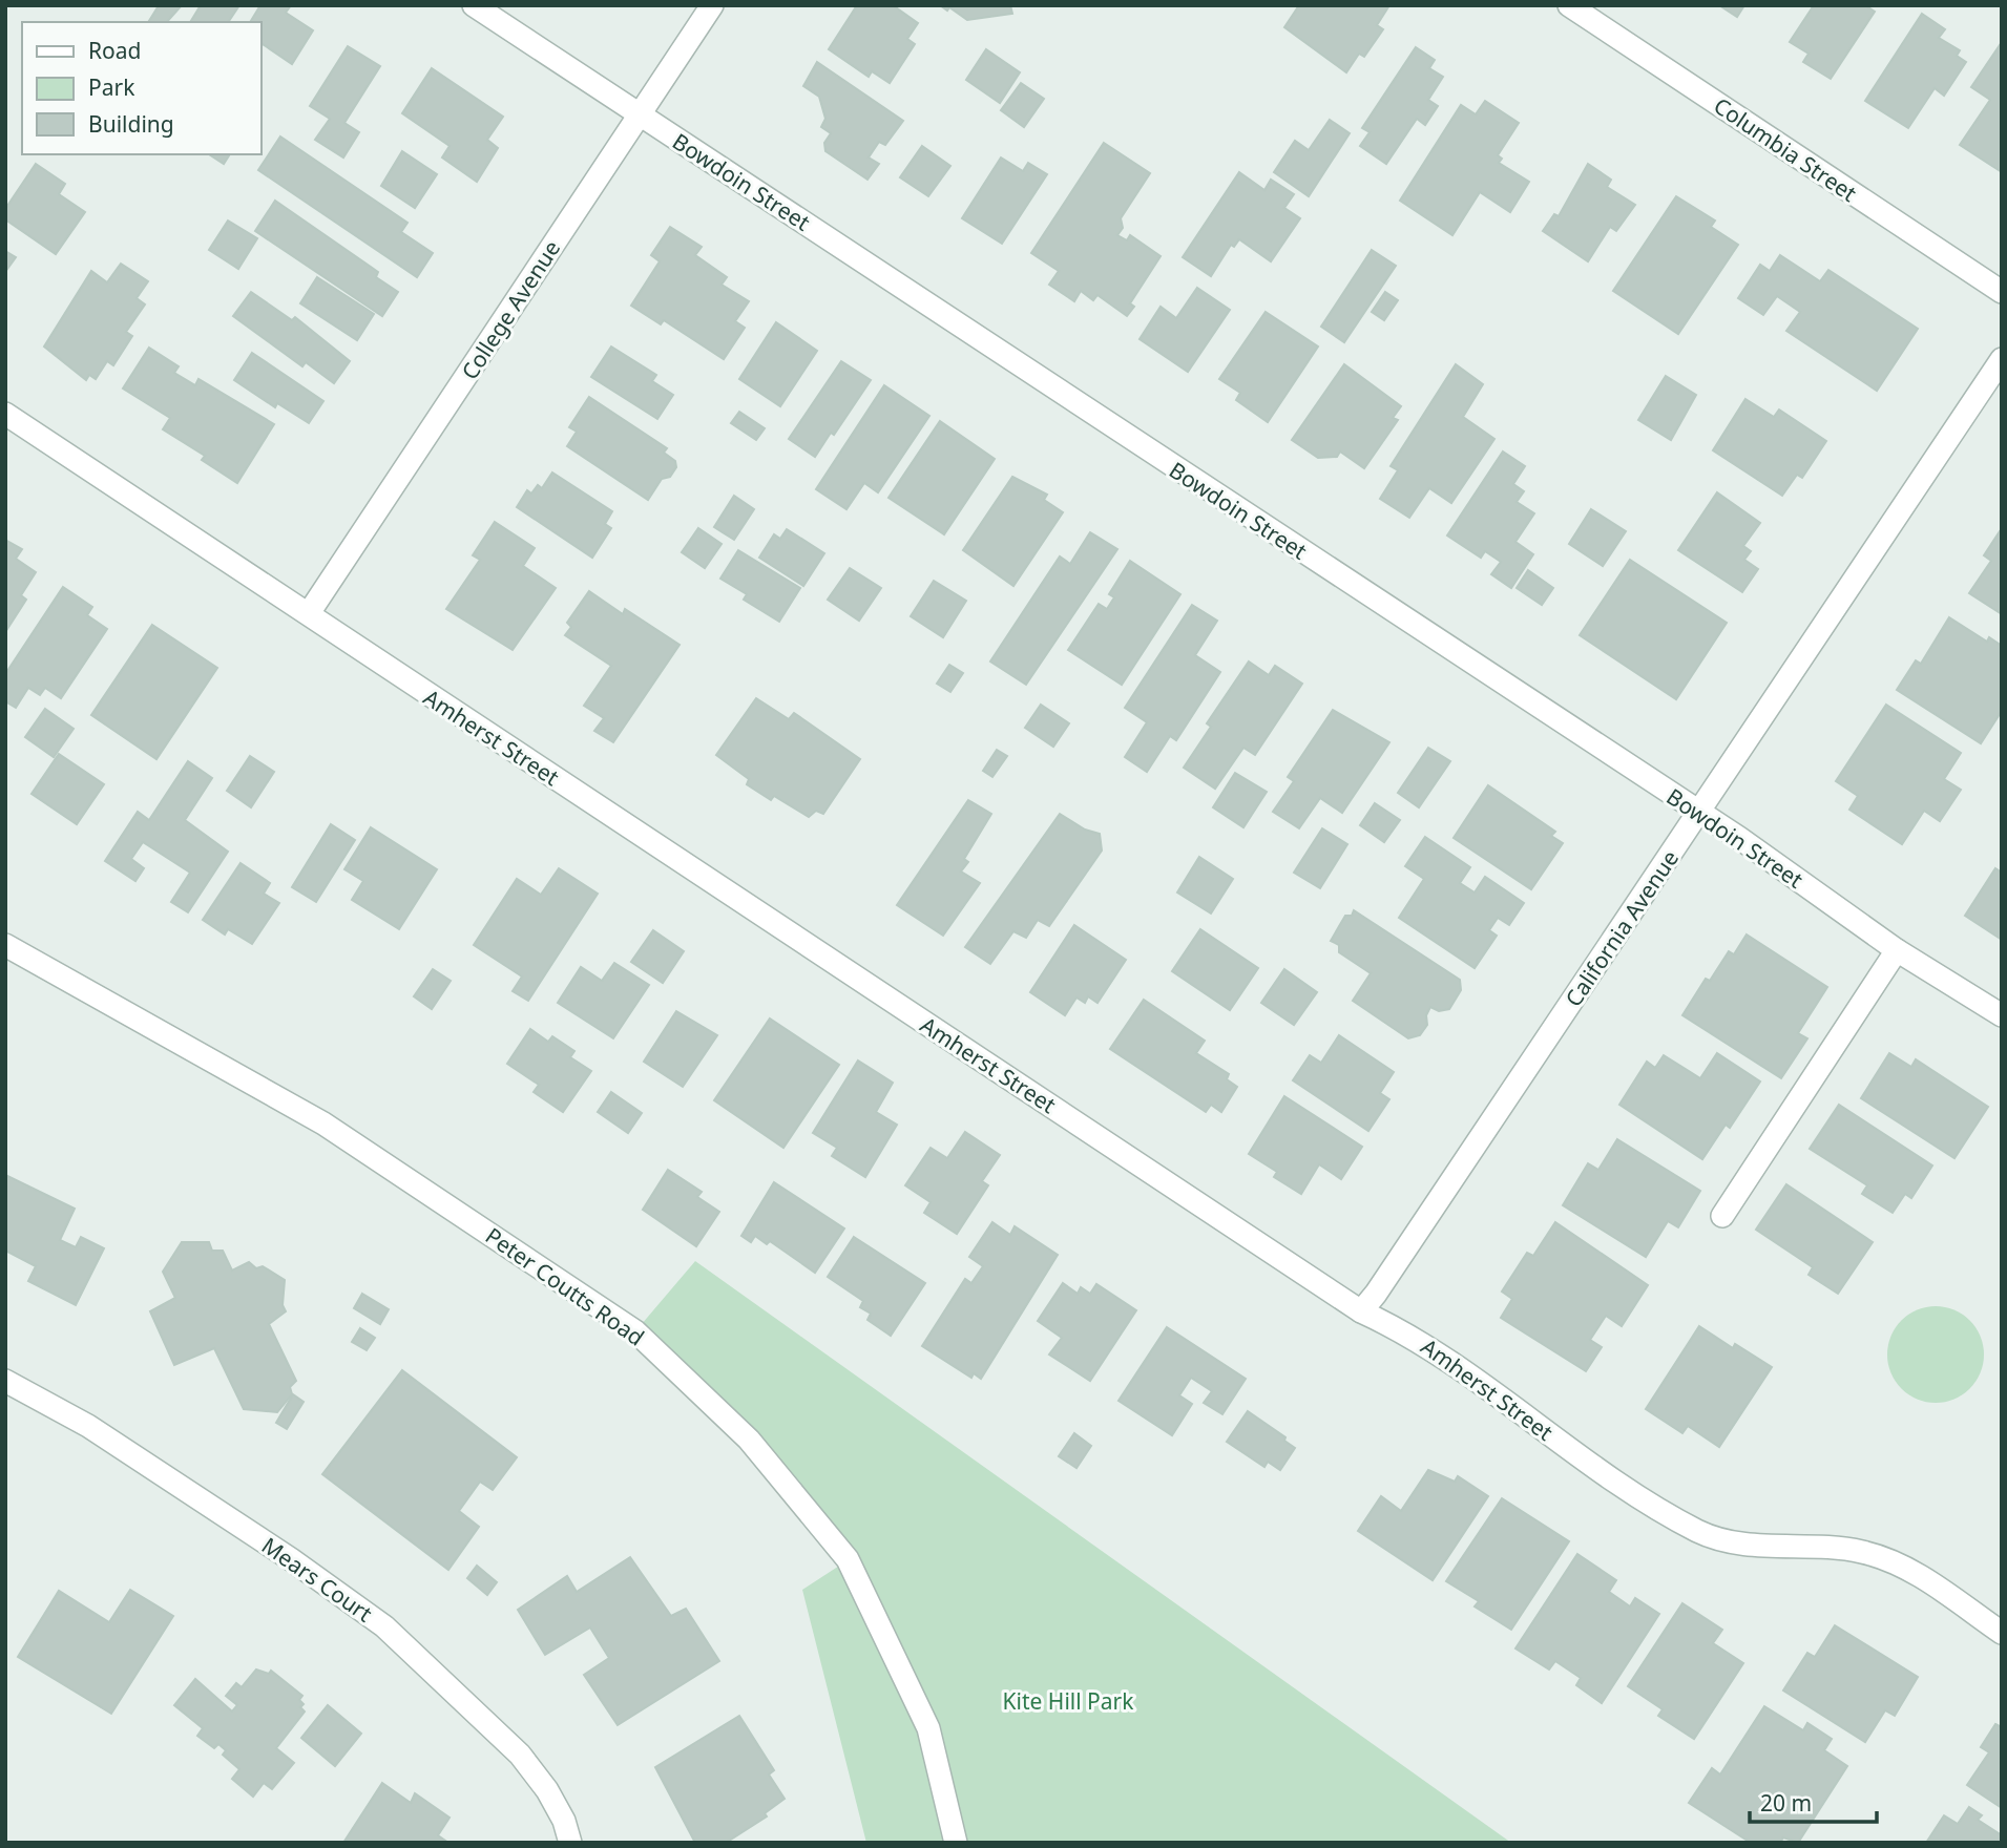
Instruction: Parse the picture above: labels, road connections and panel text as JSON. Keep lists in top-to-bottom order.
{
  "streets": {
    "street": [
      "Columbia Street",
      "Bowdoin Street",
      "College Avenue",
      "Amherst Street",
      "California Avenue",
      "Peter Coutts Road",
      "Mears Court"
    ]
  },
  "crossings": [
    ["Bowdoin Street", "College Avenue"],
    ["Bowdoin Street", "California Avenue"],
    ["College Avenue", "Amherst Street"],
    ["Amherst Street", "California Avenue"]
  ],
  "parks": ["Kite Hill Park"],
  "legend": ["Road", "Park", "Building"],
  "scale_bar": "20 m"
}
